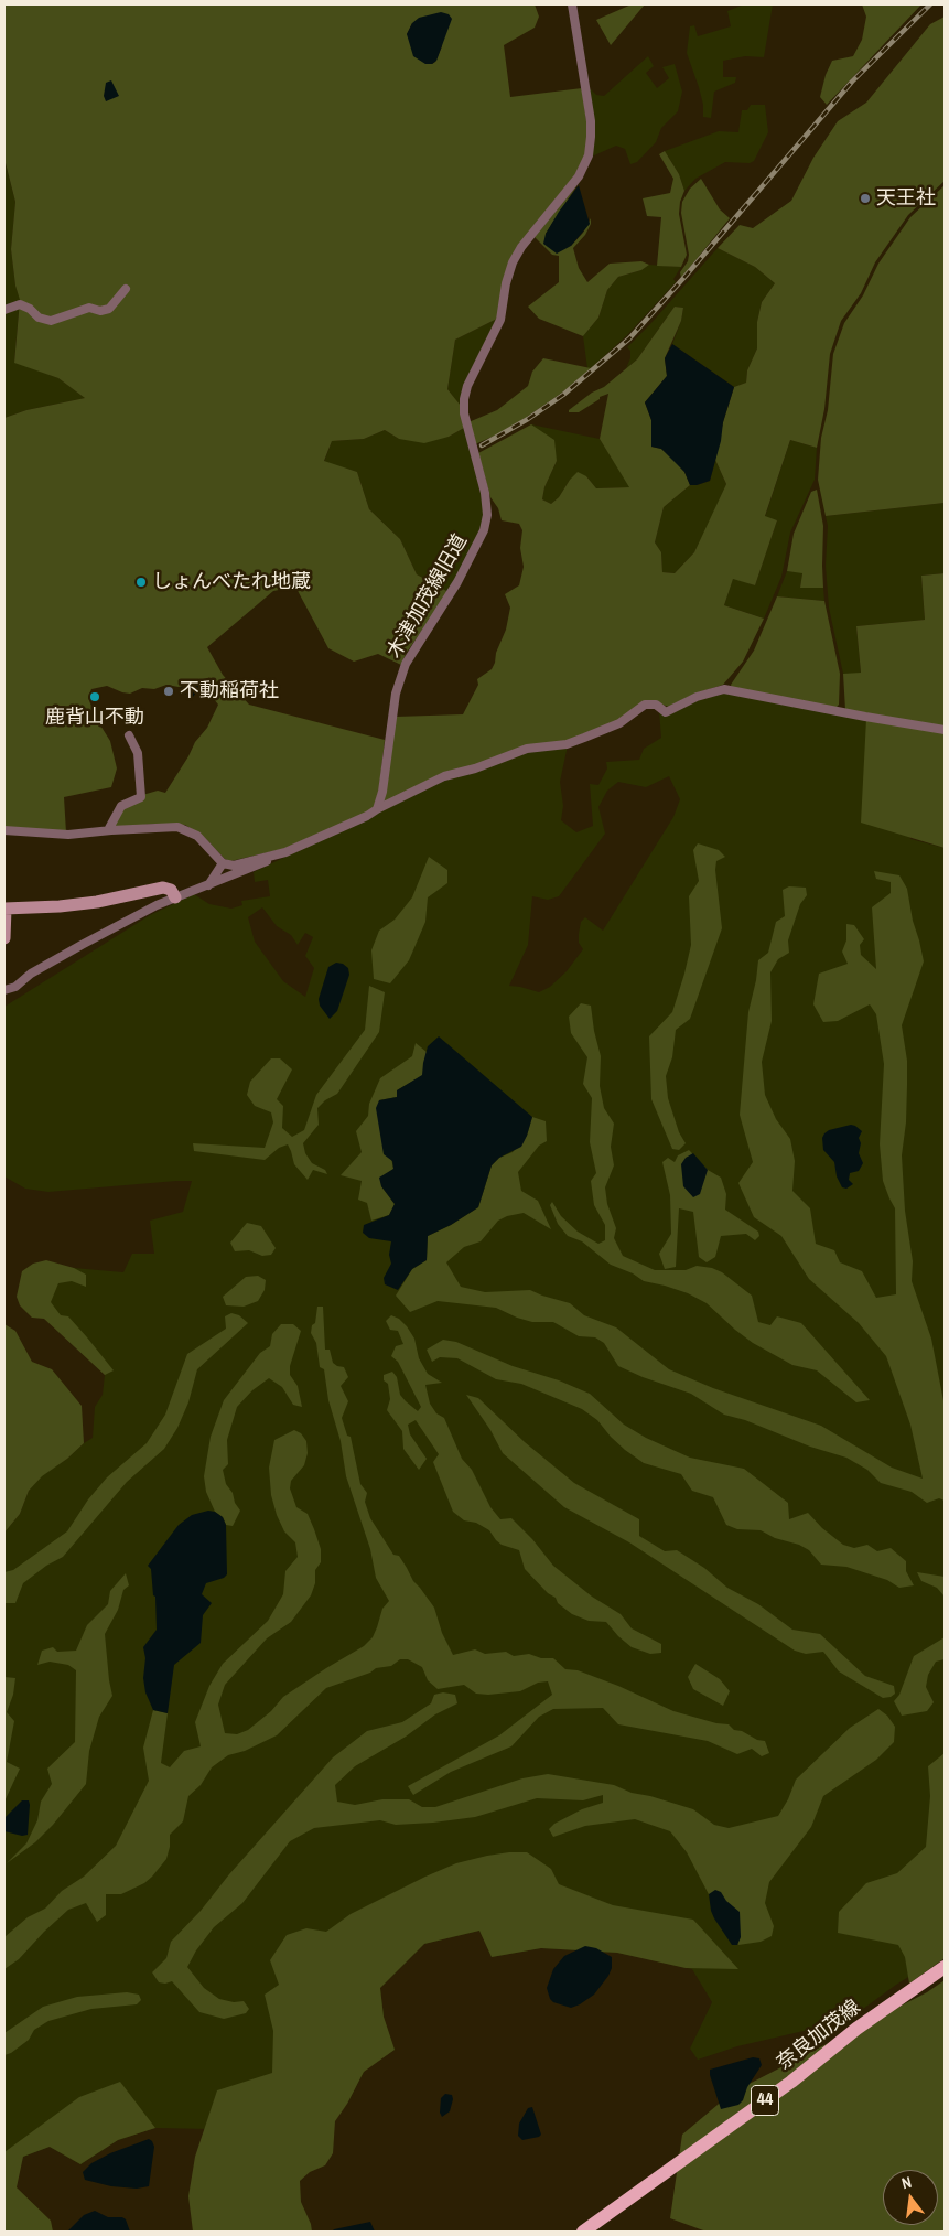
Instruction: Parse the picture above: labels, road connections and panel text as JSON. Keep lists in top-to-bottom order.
{
  "streets": {
    "main road": ["奈良加茂線", "44"],
    "street": ["木津加茂線旧道"]
  },
  "places": [
    "天王社",
    "しょんべたれ地蔵",
    "不動稲荷社",
    "鹿背山不動"
  ],
  "north": "top"
}
